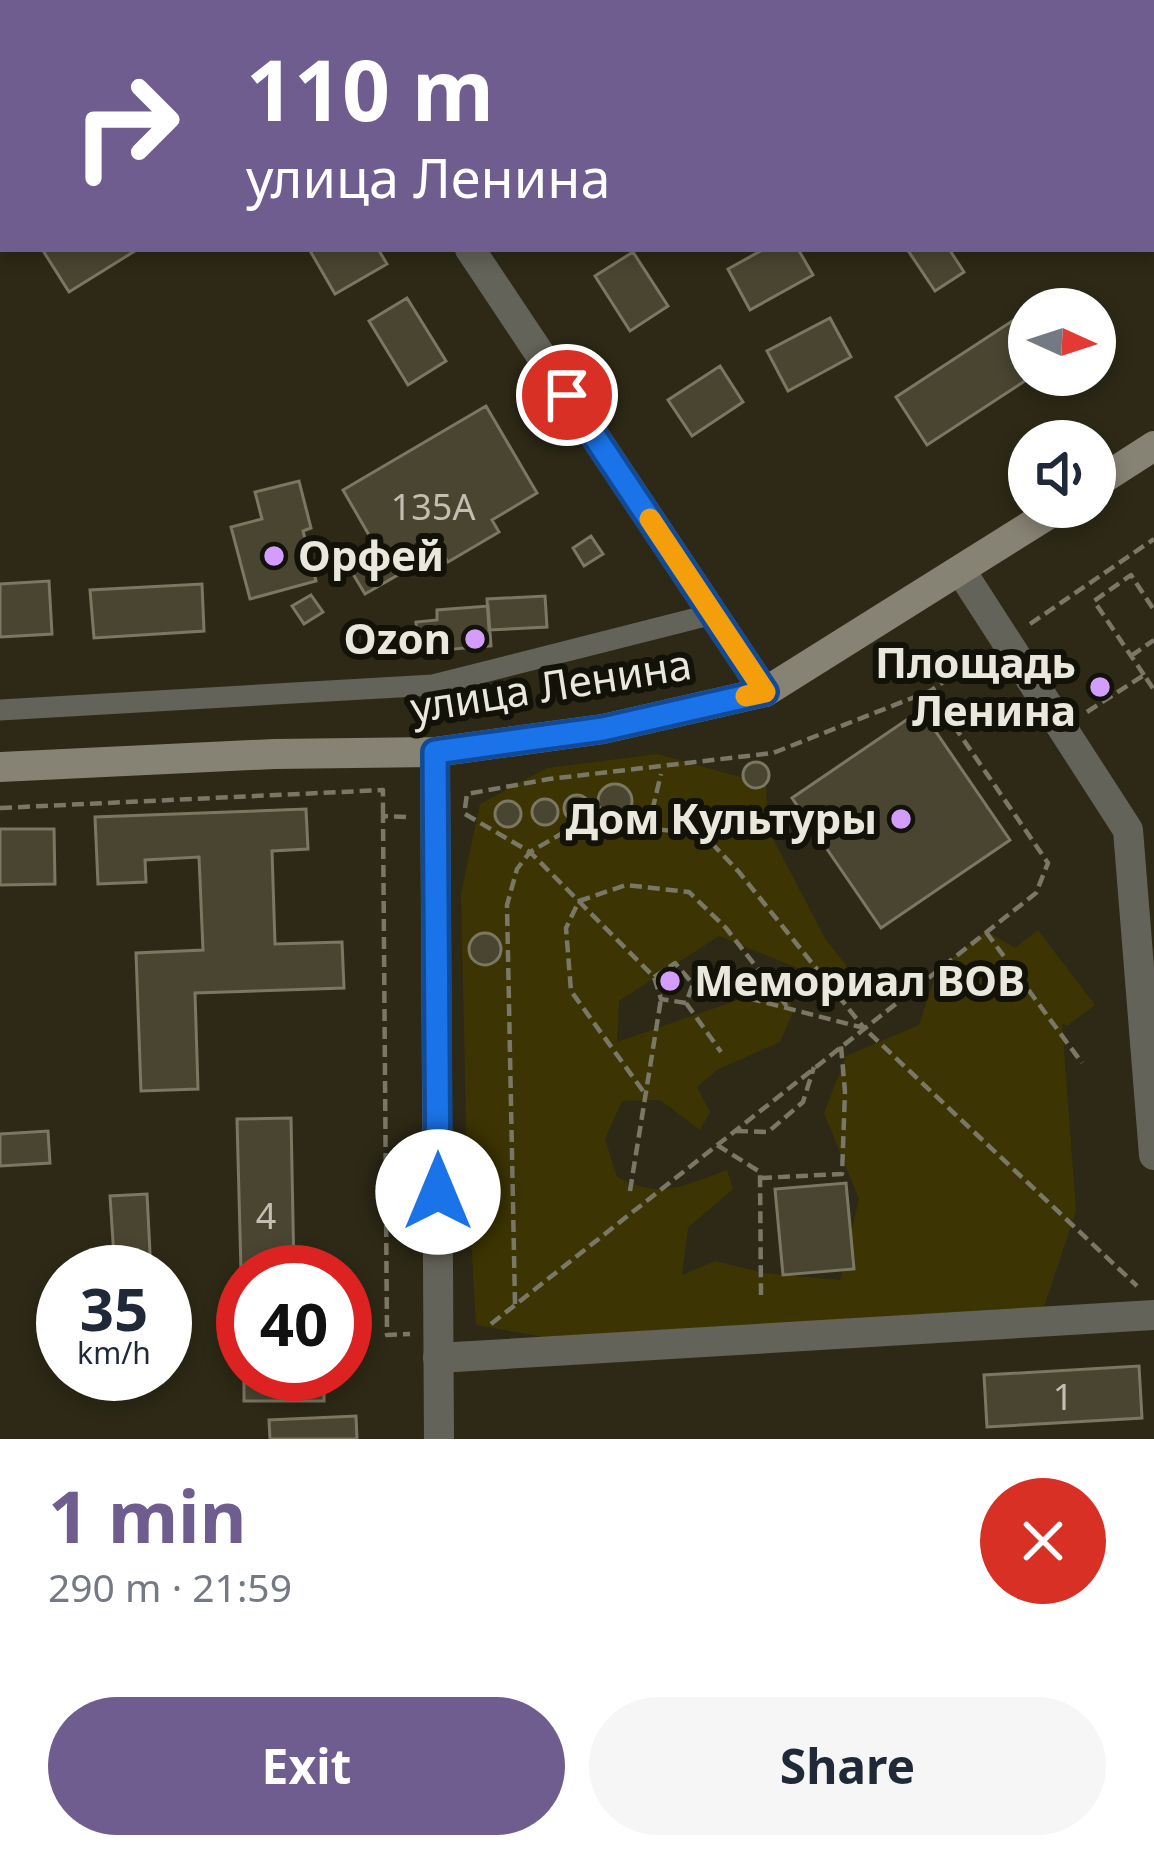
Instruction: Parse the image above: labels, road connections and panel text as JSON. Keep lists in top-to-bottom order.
{
  "streets": {
    "main road": ["улица Ленина"]
  },
  "places": [
    "Орфей",
    "Ozon",
    "Площадь Ленина",
    "Дом Культуры",
    "Мемориал ВОВ"
  ],
  "house_numbers": ["135А", "4", "1"],
  "north": "right",
  "page": {
    "turn": ["110 m", "улица Ленина"],
    "speed": "35 km/h",
    "limit": "40",
    "heading": ["1 min", "290 m · 21:59"],
    "buttons": ["Exit", "Share"]
  }
}
